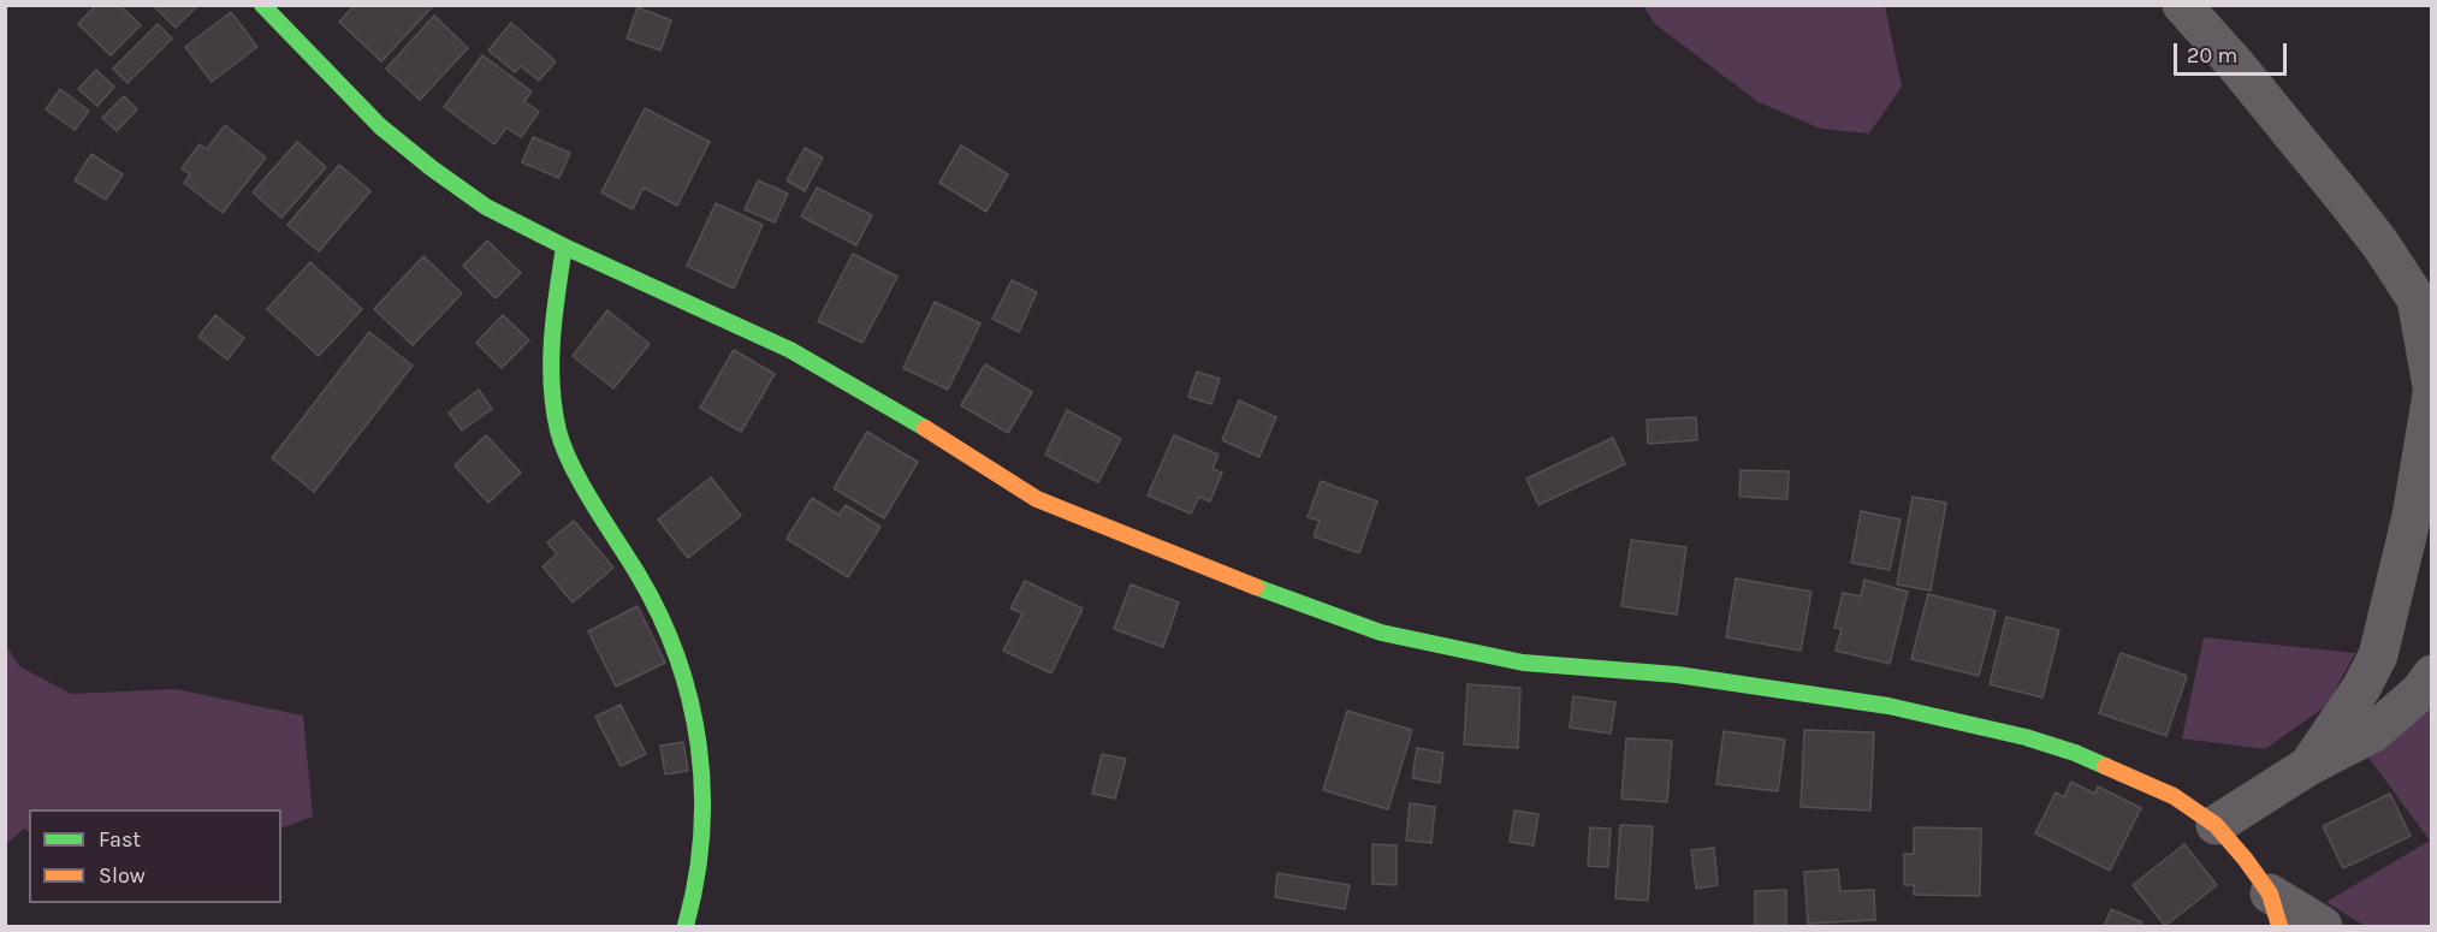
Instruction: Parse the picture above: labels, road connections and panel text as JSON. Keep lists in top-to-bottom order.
{
  "legend": ["Fast", "Slow"],
  "scale_bar": "20 m"
}
